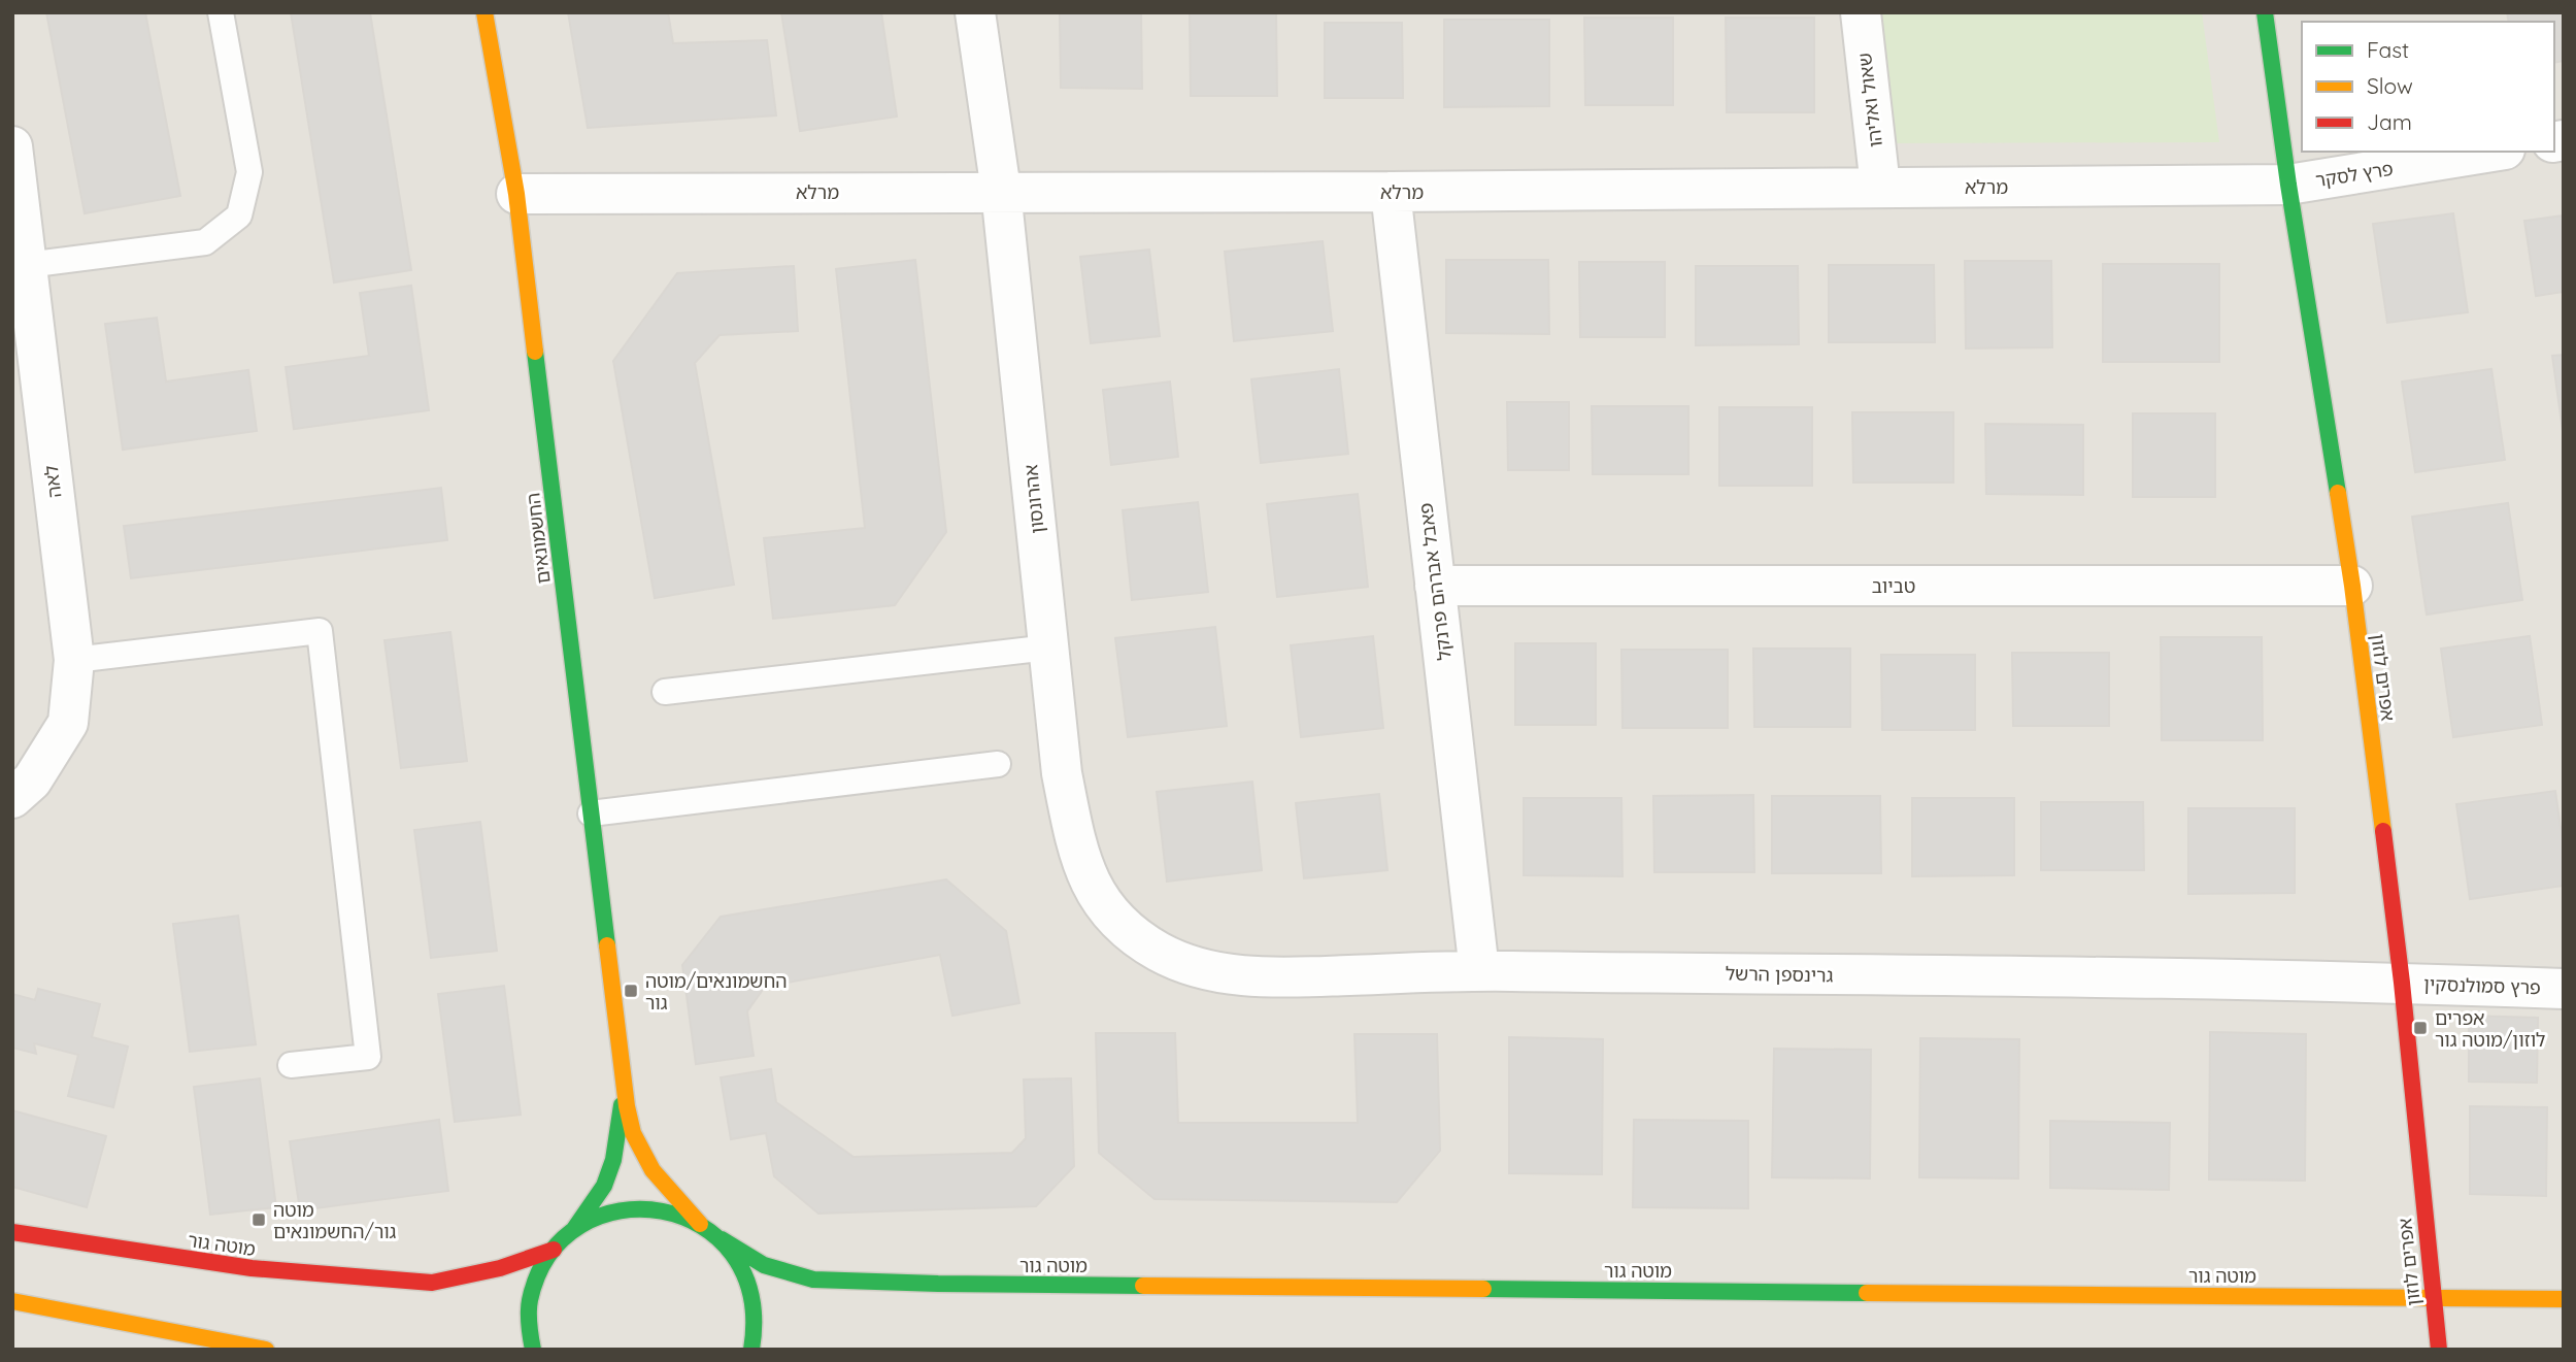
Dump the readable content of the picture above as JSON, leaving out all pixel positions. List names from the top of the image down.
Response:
{
  "streets": {
    "street": [
      "שאול ואליהו",
      "פרץ לסקר",
      "מרלא",
      "לאה",
      "אהרונסון",
      "החשמונאים",
      "פאבל אברהם פרנקל",
      "טביוב",
      "אפרים לוזון",
      "גרינספן הרשל",
      "פרץ סמולנסקין",
      "מוטה גור"
    ]
  },
  "crossings": [
    ["שאול ואליהו", "מרלא"],
    ["פרץ לסקר", "מרלא"],
    ["פרץ לסקר", "אפרים לוזון"],
    ["מרלא", "אהרונסון"],
    ["מרלא", "החשמונאים"],
    ["מרלא", "פאבל אברהם פרנקל"],
    ["מרלא", "אפרים לוזון"],
    ["אהרונסון", "גרינספן הרשל"],
    ["החשמונאים", "מוטה גור"],
    ["פאבל אברהם פרנקל", "טביוב"],
    ["פאבל אברהם פרנקל", "גרינספן הרשל"],
    ["טביוב", "אפרים לוזון"],
    ["אפרים לוזון", "גרינספן הרשל"],
    ["אפרים לוזון", "פרץ סמולנסקין"],
    ["אפרים לוזון", "מוטה גור"],
    ["גרינספן הרשל", "פרץ סמולנסקין"]
  ],
  "places": {
    "transit": ["החשמונאים/מוטה גור", "אפרים לוזון/מוטה גור", "מוטה גור/החשמונאים"]
  },
  "legend": ["Fast", "Slow", "Jam"]
}
